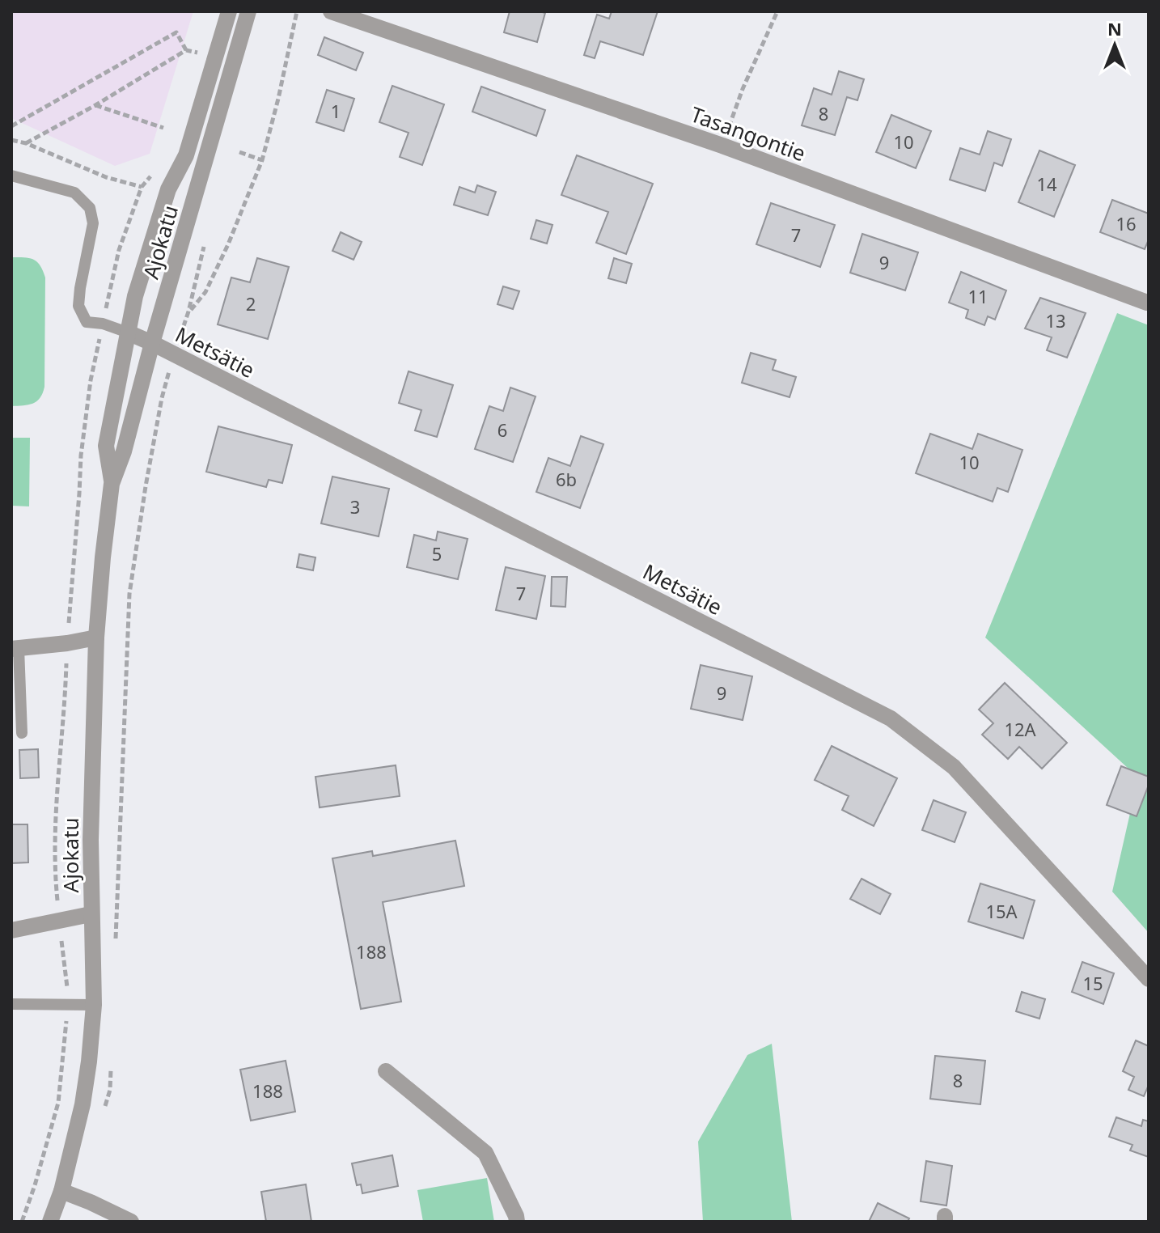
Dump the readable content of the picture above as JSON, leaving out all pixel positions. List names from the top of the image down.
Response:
{
  "streets": {
    "street": ["Tasangontie", "Ajokatu", "Metsätie"]
  },
  "crossings": [
    ["Ajokatu", "Metsätie"]
  ],
  "house_numbers": [
    "1",
    "8",
    "10",
    "14",
    "16",
    "7",
    "9",
    "11",
    "2",
    "13",
    "6",
    "10",
    "6b",
    "3",
    "5",
    "7",
    "9",
    "12A",
    "15A",
    "188",
    "15",
    "8",
    "188"
  ],
  "north": "top"
}
